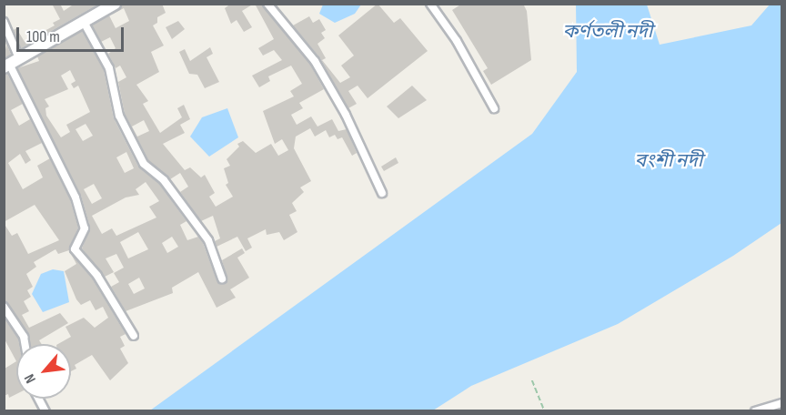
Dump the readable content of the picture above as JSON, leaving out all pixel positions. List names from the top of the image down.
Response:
{
  "water": ["কর্ণতলী নদী", "বংশী নদী"],
  "scale_bar": "100 m",
  "north": "bottom left"
}
